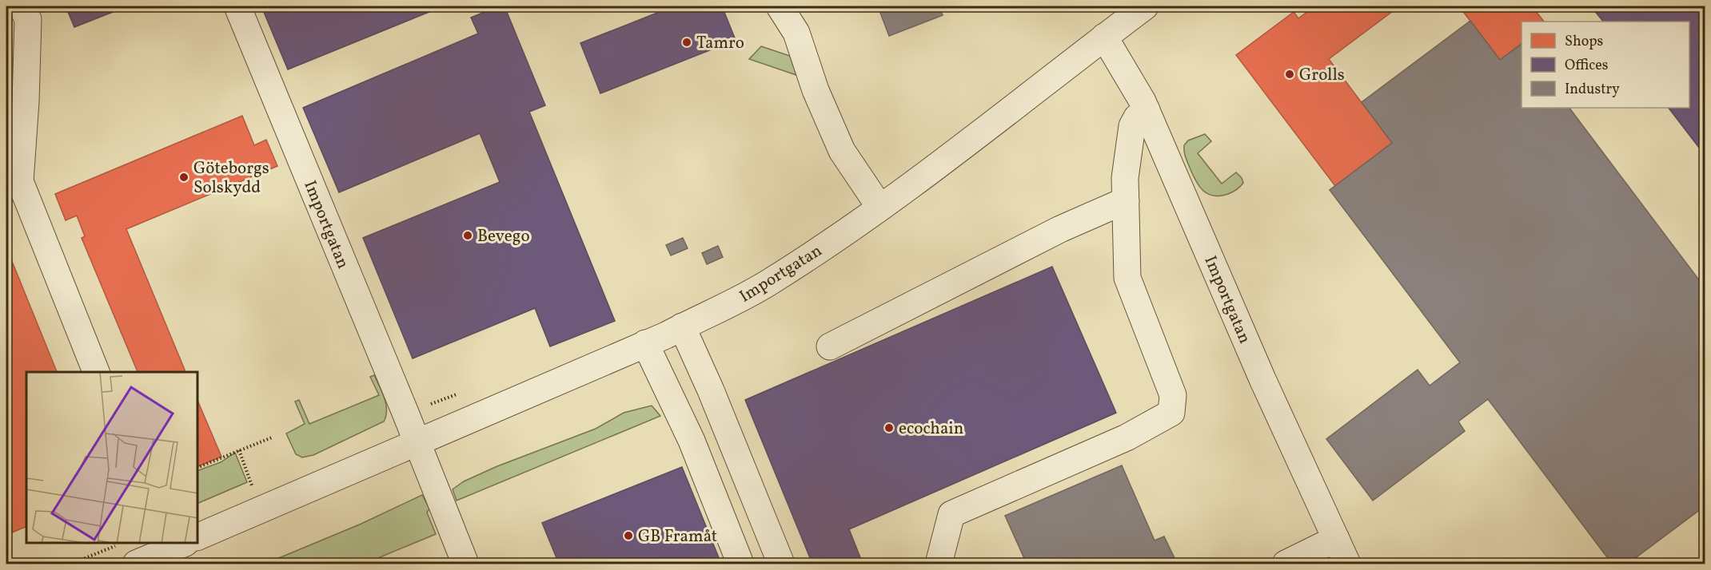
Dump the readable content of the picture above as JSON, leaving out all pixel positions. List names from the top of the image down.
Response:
{
  "streets": {
    "street": ["Importgatan"]
  },
  "places": [
    "Tamro",
    "Grolls",
    "Göteborgs Solskydd",
    "Bevego",
    "ecochain",
    "GB Framåt"
  ],
  "legend": ["Shops", "Offices", "Industry"]
}
